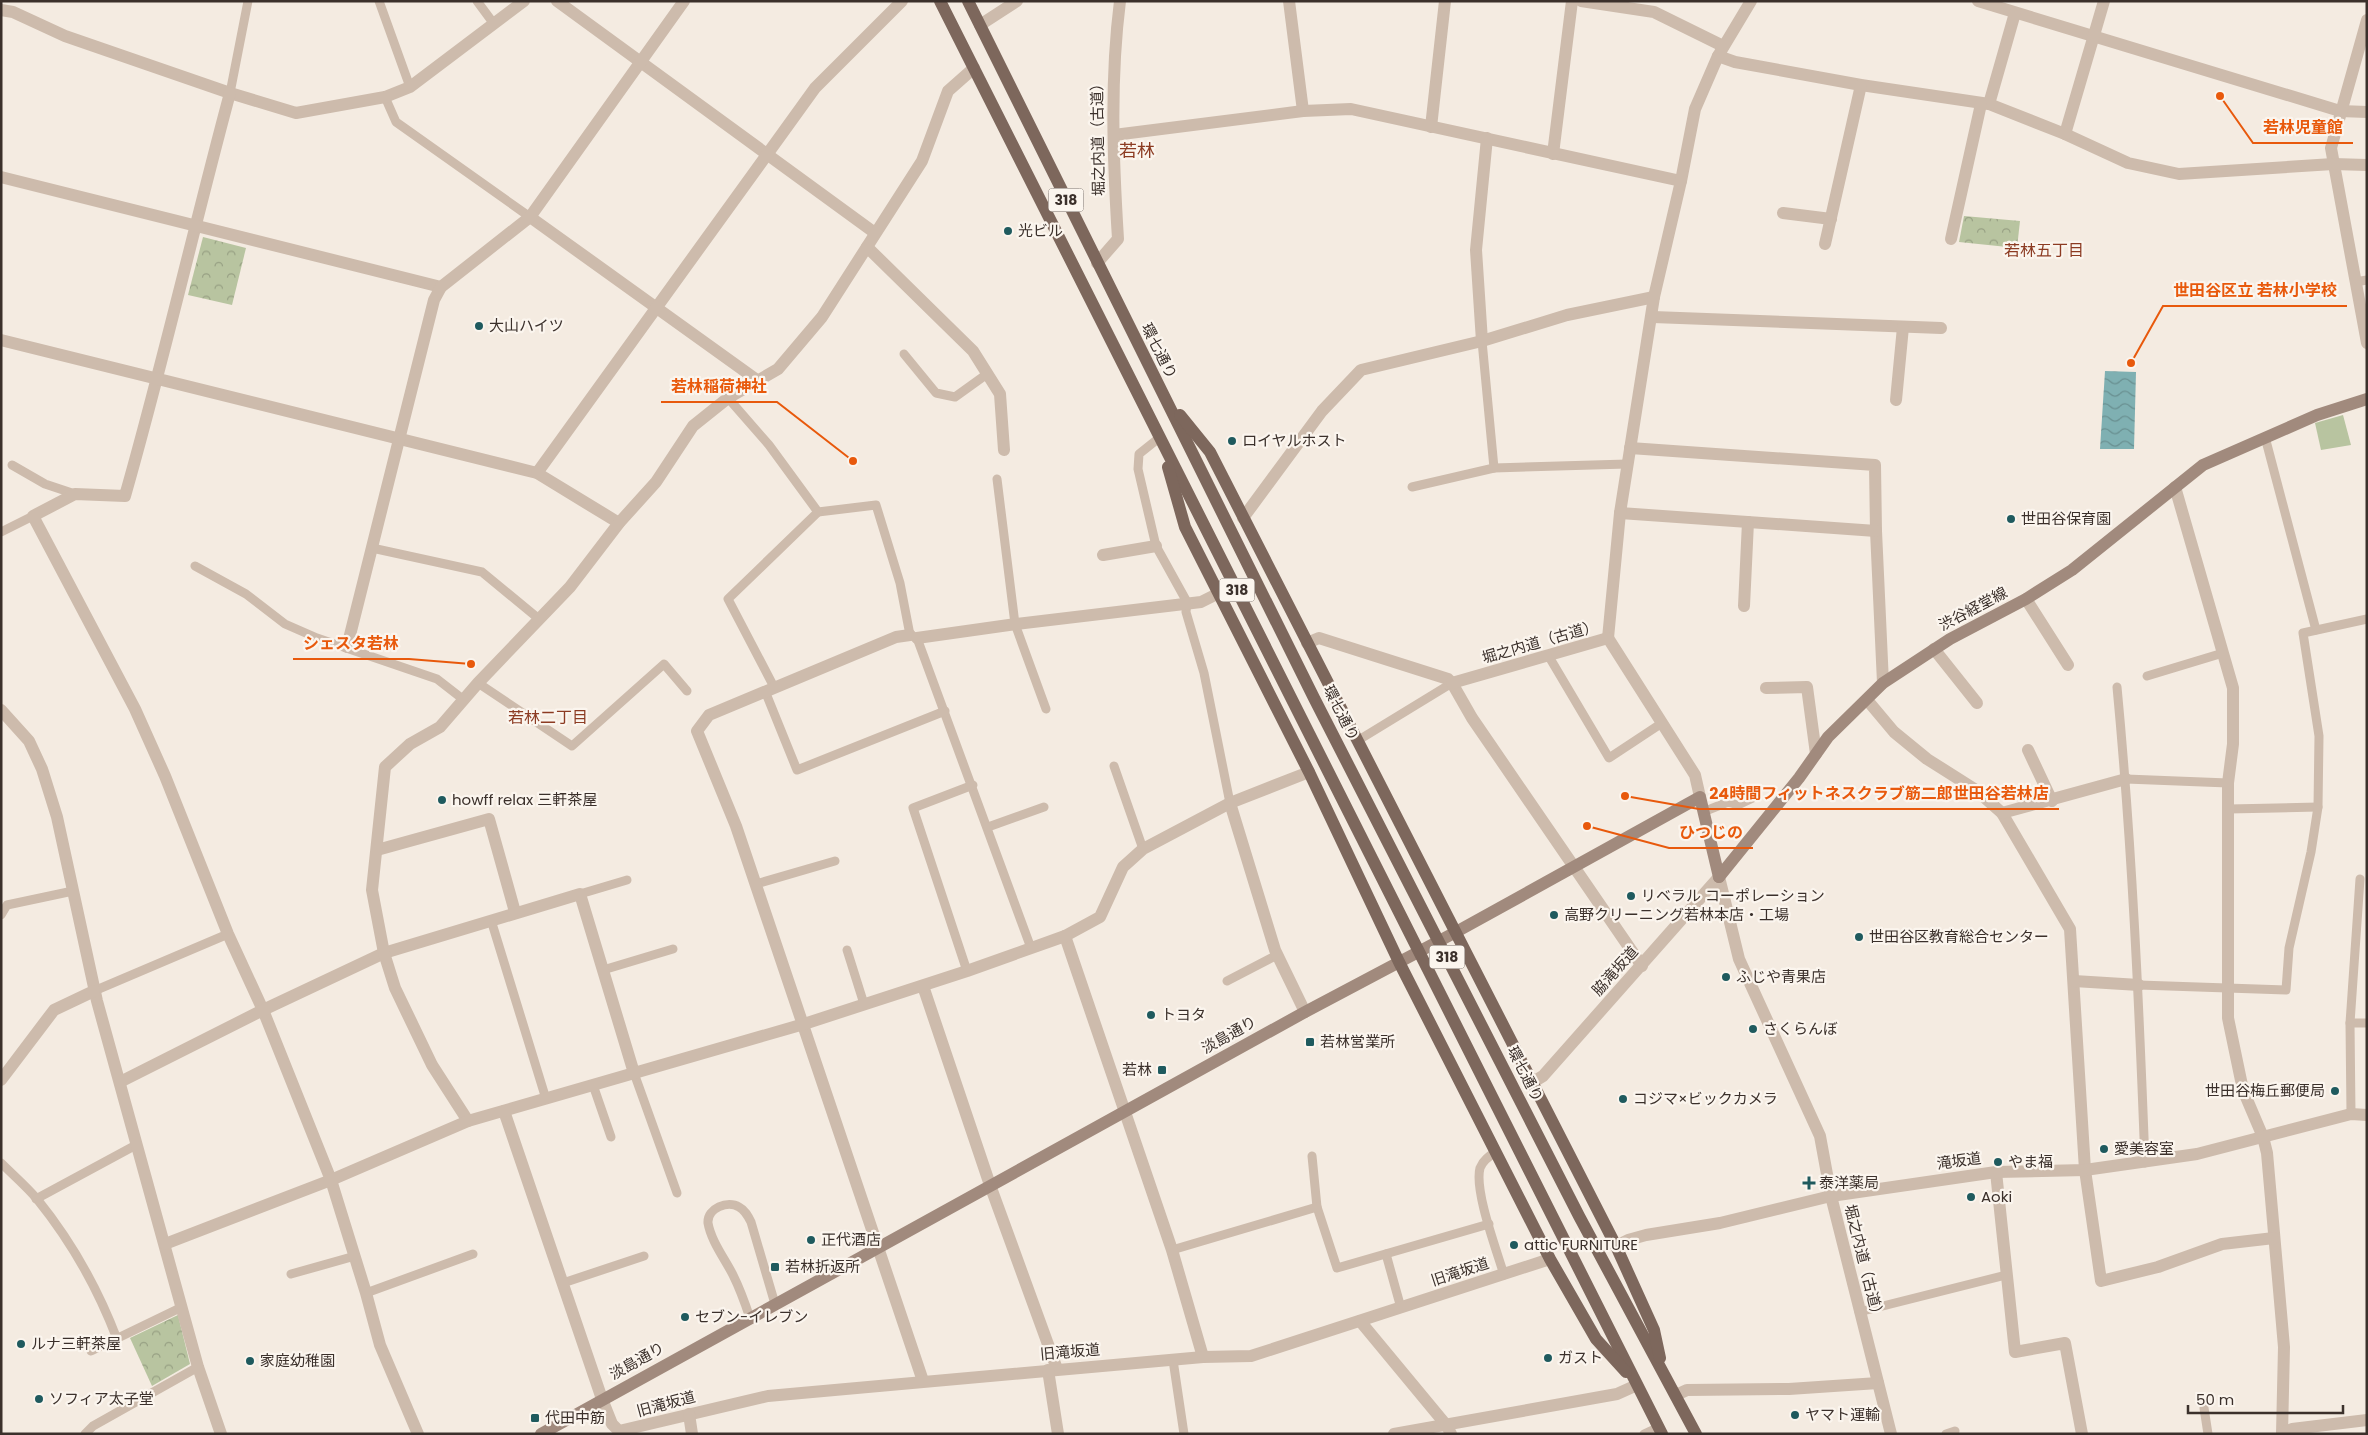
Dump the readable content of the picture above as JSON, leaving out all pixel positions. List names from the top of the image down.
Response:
{
  "streets": {
    "main road": [
      "318",
      "環七通り",
      "渋谷経堂線",
      "淡島通り"
    ],
    "street": [
      "堀之内道（古道）",
      "脇滝坂道",
      "滝坂道",
      "旧滝坂道"
    ]
  },
  "crossings": [
    ["堀之内道（古道）", "環七通り"],
    ["堀之内道（古道）", "渋谷経堂線"],
    ["堀之内道（古道）", "脇滝坂道"],
    ["堀之内道（古道）", "淡島通り"],
    ["堀之内道（古道）", "滝坂道"],
    ["渋谷経堂線", "脇滝坂道"],
    ["淡島通り", "旧滝坂道"]
  ],
  "districts": ["若林", "若林五丁目", "若林二丁目"],
  "places": {
    "other": [
      "若林児童館",
      "光ビル",
      "大山ハイツ",
      "世田谷区立 若林小学校",
      "ロイヤルホスト",
      "若林稲荷神社",
      "世田谷保育園",
      "シェスタ若林",
      "24時間フィットネスクラブ筋二郎世田谷若林店",
      "howff relax 三軒茶屋",
      "ひつじの",
      "リベラル コーポレーション",
      "高野クリーニング若林本店・工場",
      "世田谷区教育総合センター",
      "ふじや青果店",
      "トヨタ",
      "さくらんぼ",
      "世田谷梅丘郵便局",
      "コジマ×ビックカメラ",
      "愛美容室",
      "やま福",
      "Aoki",
      "正代酒店",
      "attic FURNITURE",
      "セブン-イレブン",
      "ルナ三軒茶屋",
      "ガスト",
      "家庭幼稚園",
      "ソフィア太子堂",
      "ヤマト運輸"
    ],
    "transit": [
      "若林営業所",
      "若林",
      "若林折返所",
      "代田中筋"
    ],
    "health": ["泰洋薬局"]
  },
  "scale_bar": "50 m"
}
